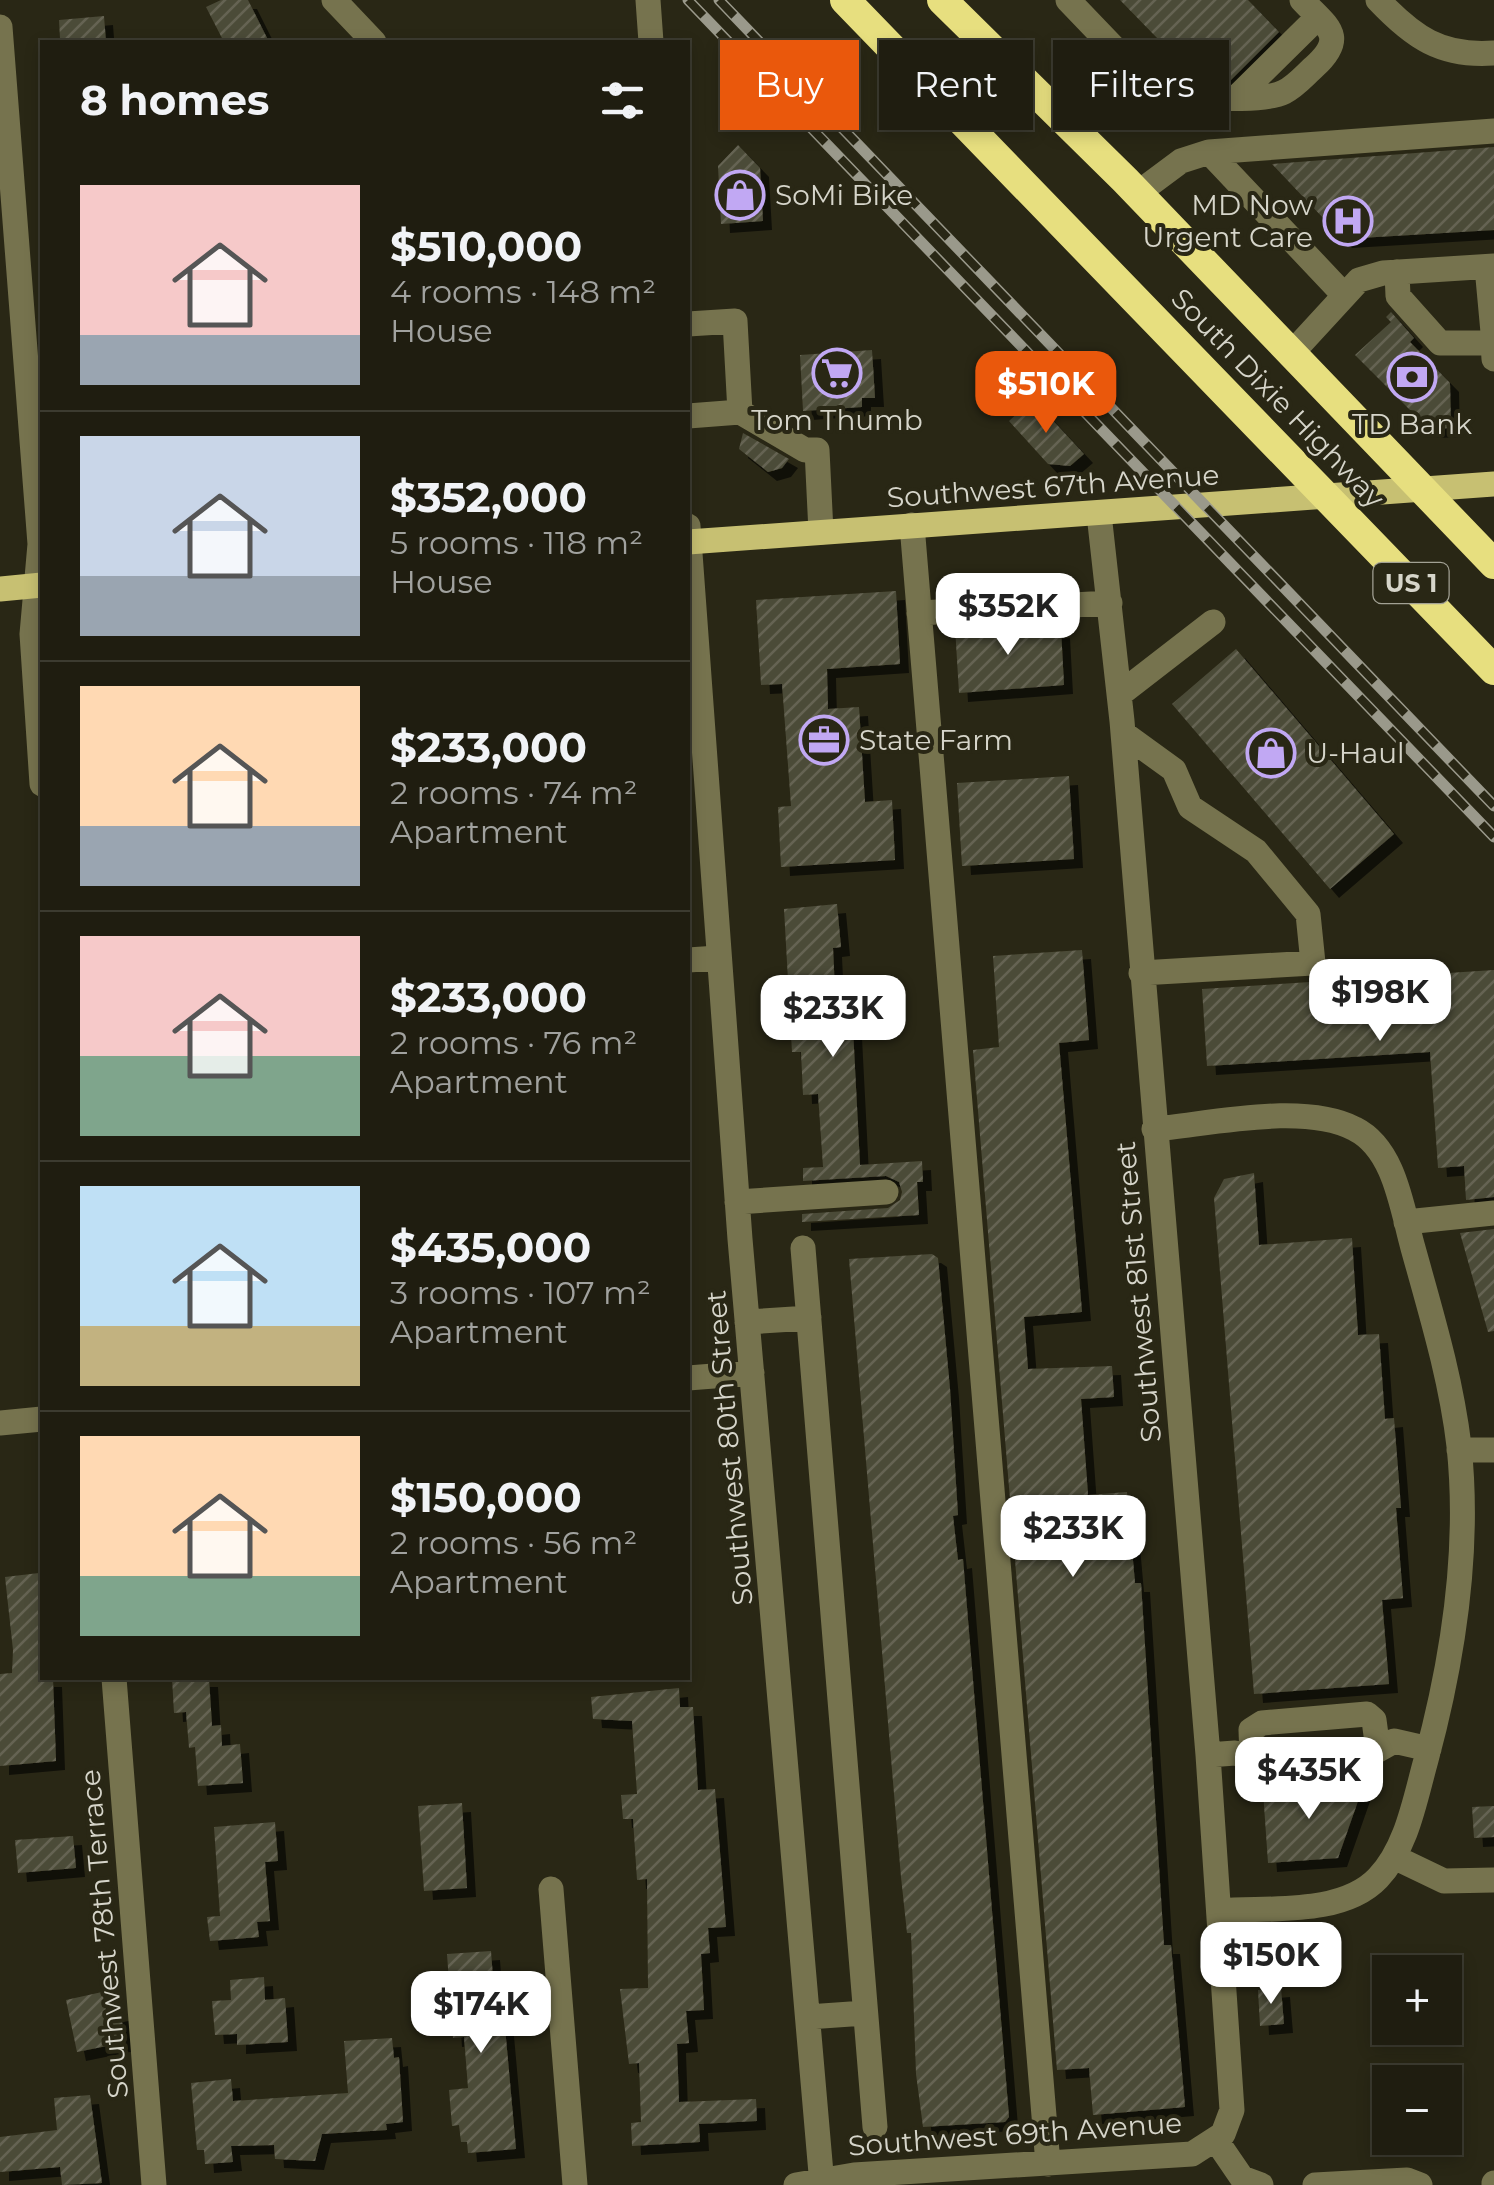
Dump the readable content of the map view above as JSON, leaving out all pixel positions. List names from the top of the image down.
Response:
{
  "streets": {
    "highway": ["South Dixie Highway", "US 1"],
    "main road": ["Southwest 67th Avenue"],
    "street": [
      "Southwest 81st Street",
      "Southwest 80th Street",
      "Southwest 78th Terrace",
      "Southwest 69th Avenue"
    ]
  },
  "crossings": [
    ["South Dixie Highway", "Southwest 67th Avenue"],
    ["Southwest 67th Avenue", "Southwest 81st Street"],
    ["Southwest 81st Street", "Southwest 69th Avenue"],
    ["Southwest 80th Street", "Southwest 69th Avenue"]
  ],
  "places": {
    "shop": ["SoMi Bike", "U-Haul"],
    "hospital": ["MD Now Urgent Care"],
    "supermarket": ["Tom Thumb"],
    "bank": ["TD Bank"],
    "office": ["State Farm"]
  },
  "page": {
    "chip": ["Buy", "Rent", "Filters"],
    "heading": "8 homes",
    "list": [
      {
        "name": "$510,000",
        "note": "4 rooms · 148 m² · House"
      },
      {
        "name": "$352,000",
        "note": "5 rooms · 118 m² · House"
      },
      {
        "name": "$233,000",
        "note": "2 rooms · 74 m² · Apartment"
      },
      {
        "name": "$233,000",
        "note": "2 rooms · 76 m² · Apartment"
      },
      {
        "name": "$435,000",
        "note": "3 rooms · 107 m² · Apartment"
      },
      {
        "name": "$150,000",
        "note": "2 rooms · 56 m² · Apartment"
      }
    ],
    "price": [
      "$510K",
      "$352K",
      "$198K",
      "$233K",
      "$233K",
      "$435K",
      "$150K",
      "$174K"
    ],
    "map_buttons": ["+", "−"]
  }
}
